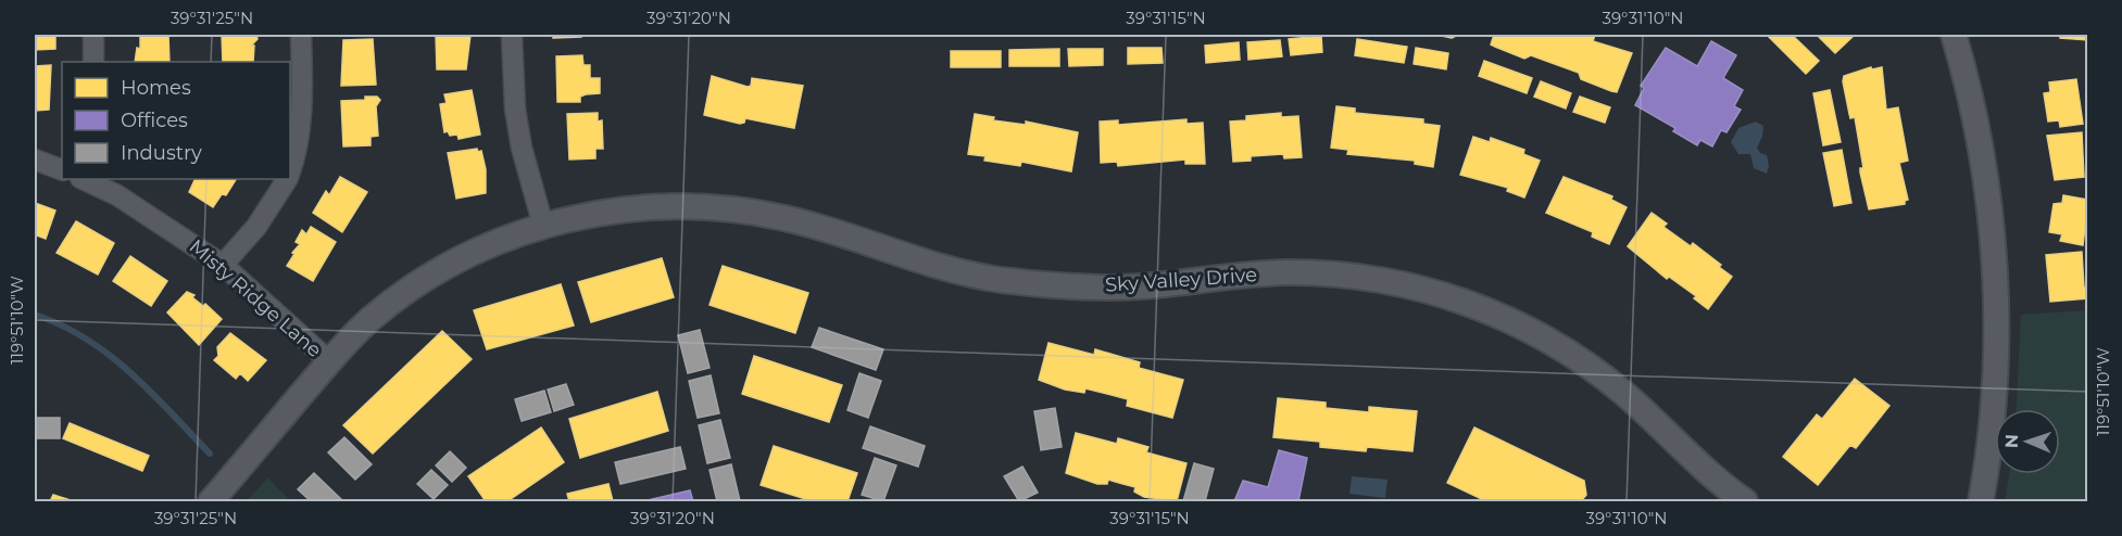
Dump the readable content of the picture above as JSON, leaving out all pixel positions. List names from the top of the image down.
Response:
{
  "streets": {
    "street": ["Sky Valley Drive", "Misty Ridge Lane"]
  },
  "crossings": [
    ["Sky Valley Drive", "Misty Ridge Lane"]
  ],
  "legend": ["Homes", "Offices", "Industry"],
  "north": "left",
  "coordinates": [
    "39°31'25\"N",
    "39°31'20\"N",
    "39°31'15\"N",
    "39°31'10\"N",
    "119°51'10\"W"
  ]
}
